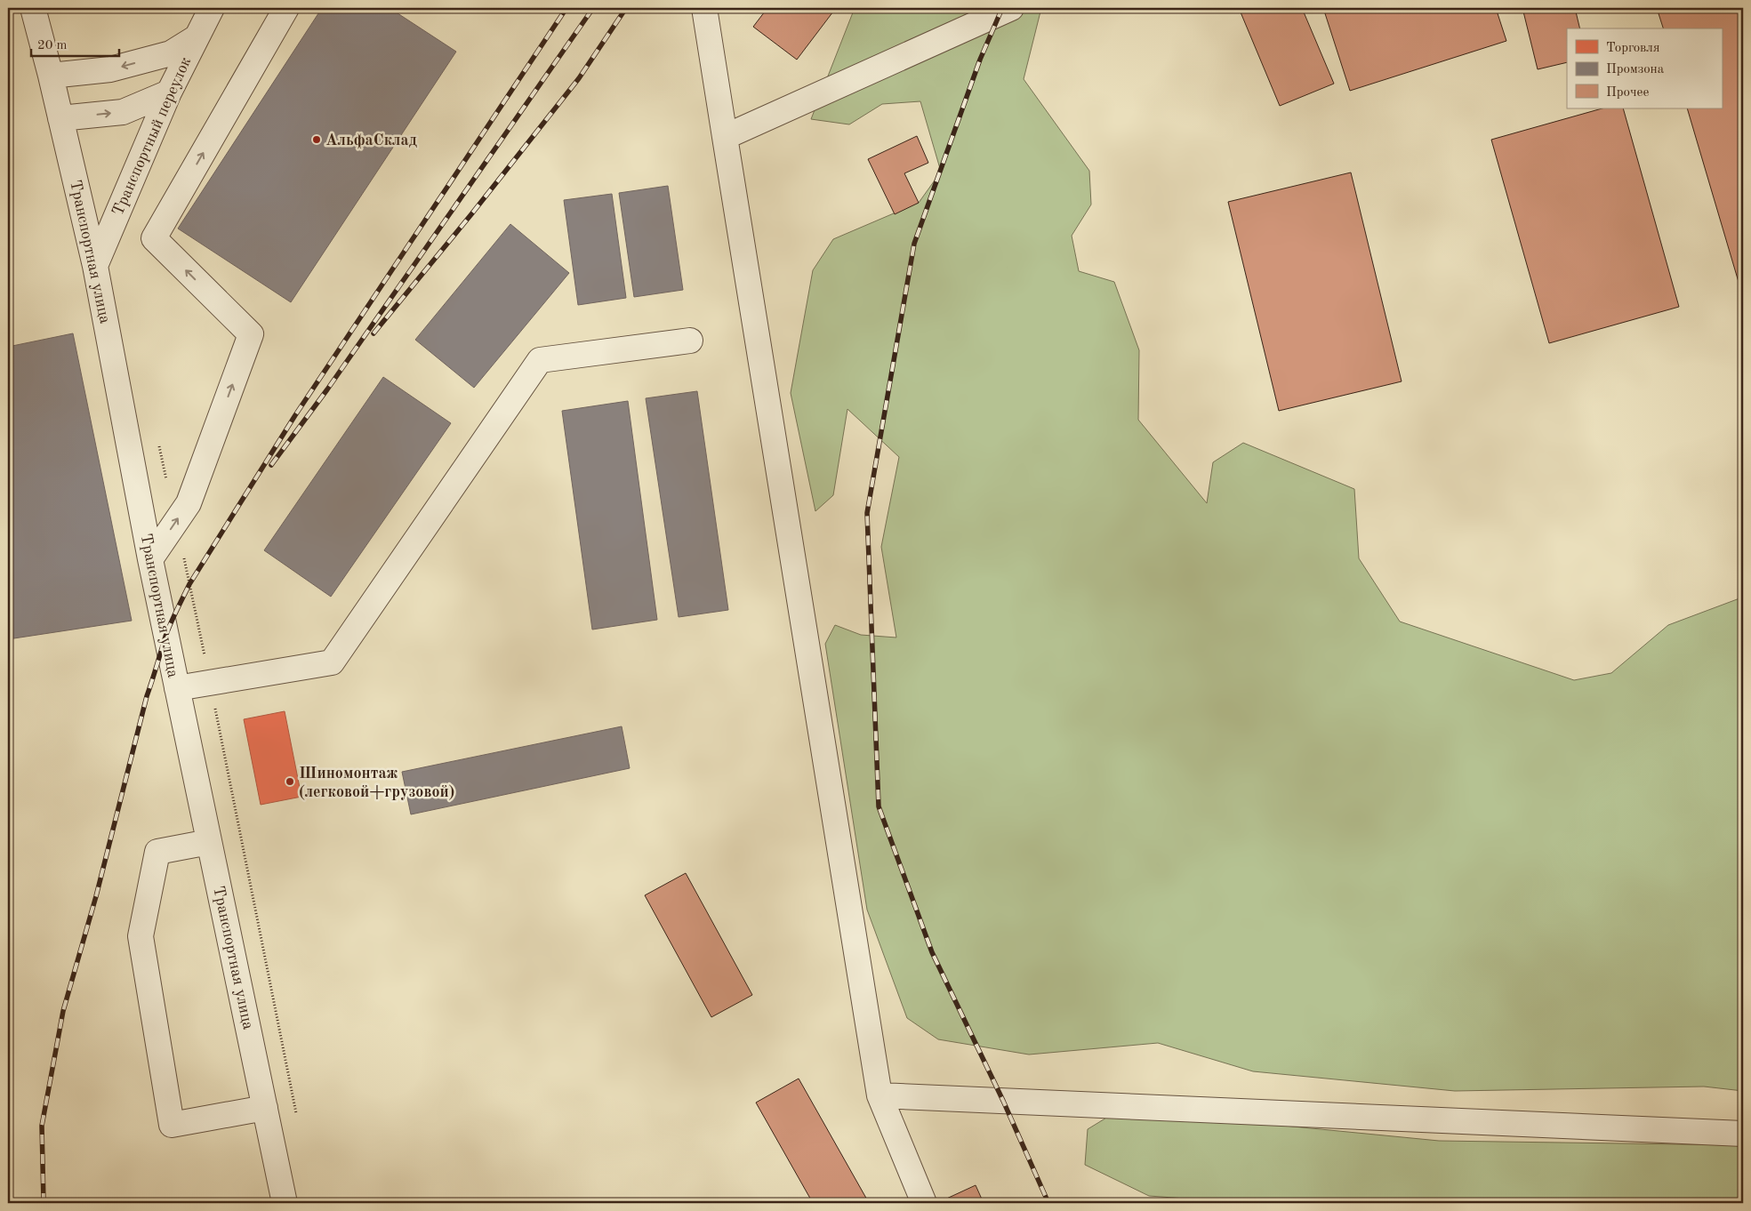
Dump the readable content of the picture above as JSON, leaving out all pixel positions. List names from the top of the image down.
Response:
{
  "streets": {
    "street": ["Транспортный переулок", "Транспортная улица"]
  },
  "crossings": [
    ["Транспортный переулок", "Транспортная улица"]
  ],
  "places": ["АльфаСклад", "Шиномонтаж (легковой+грузовой)"],
  "legend": ["Торговля", "Промзона", "Прочее"],
  "scale_bar": "20 m"
}
